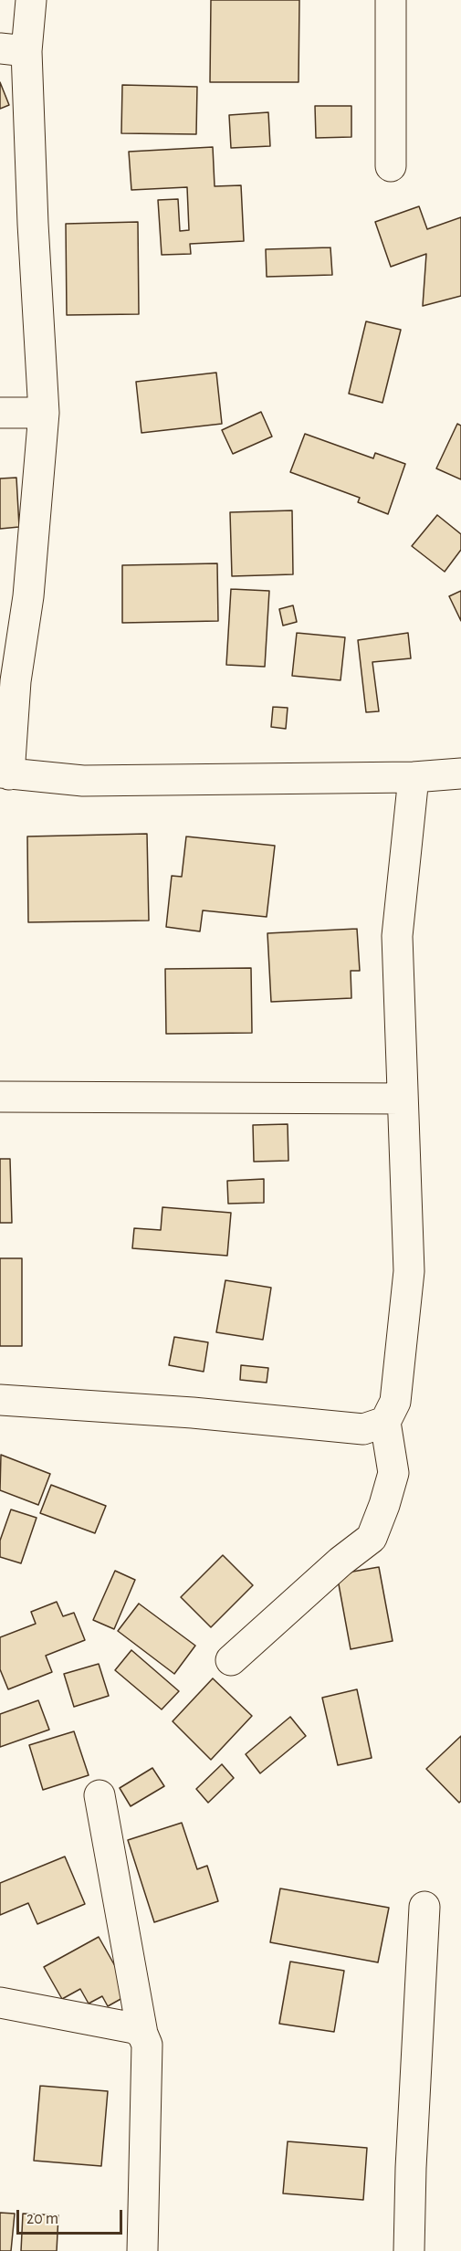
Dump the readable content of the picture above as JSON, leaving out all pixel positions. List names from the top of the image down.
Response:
{
  "scale_bar": "20 m"
}
